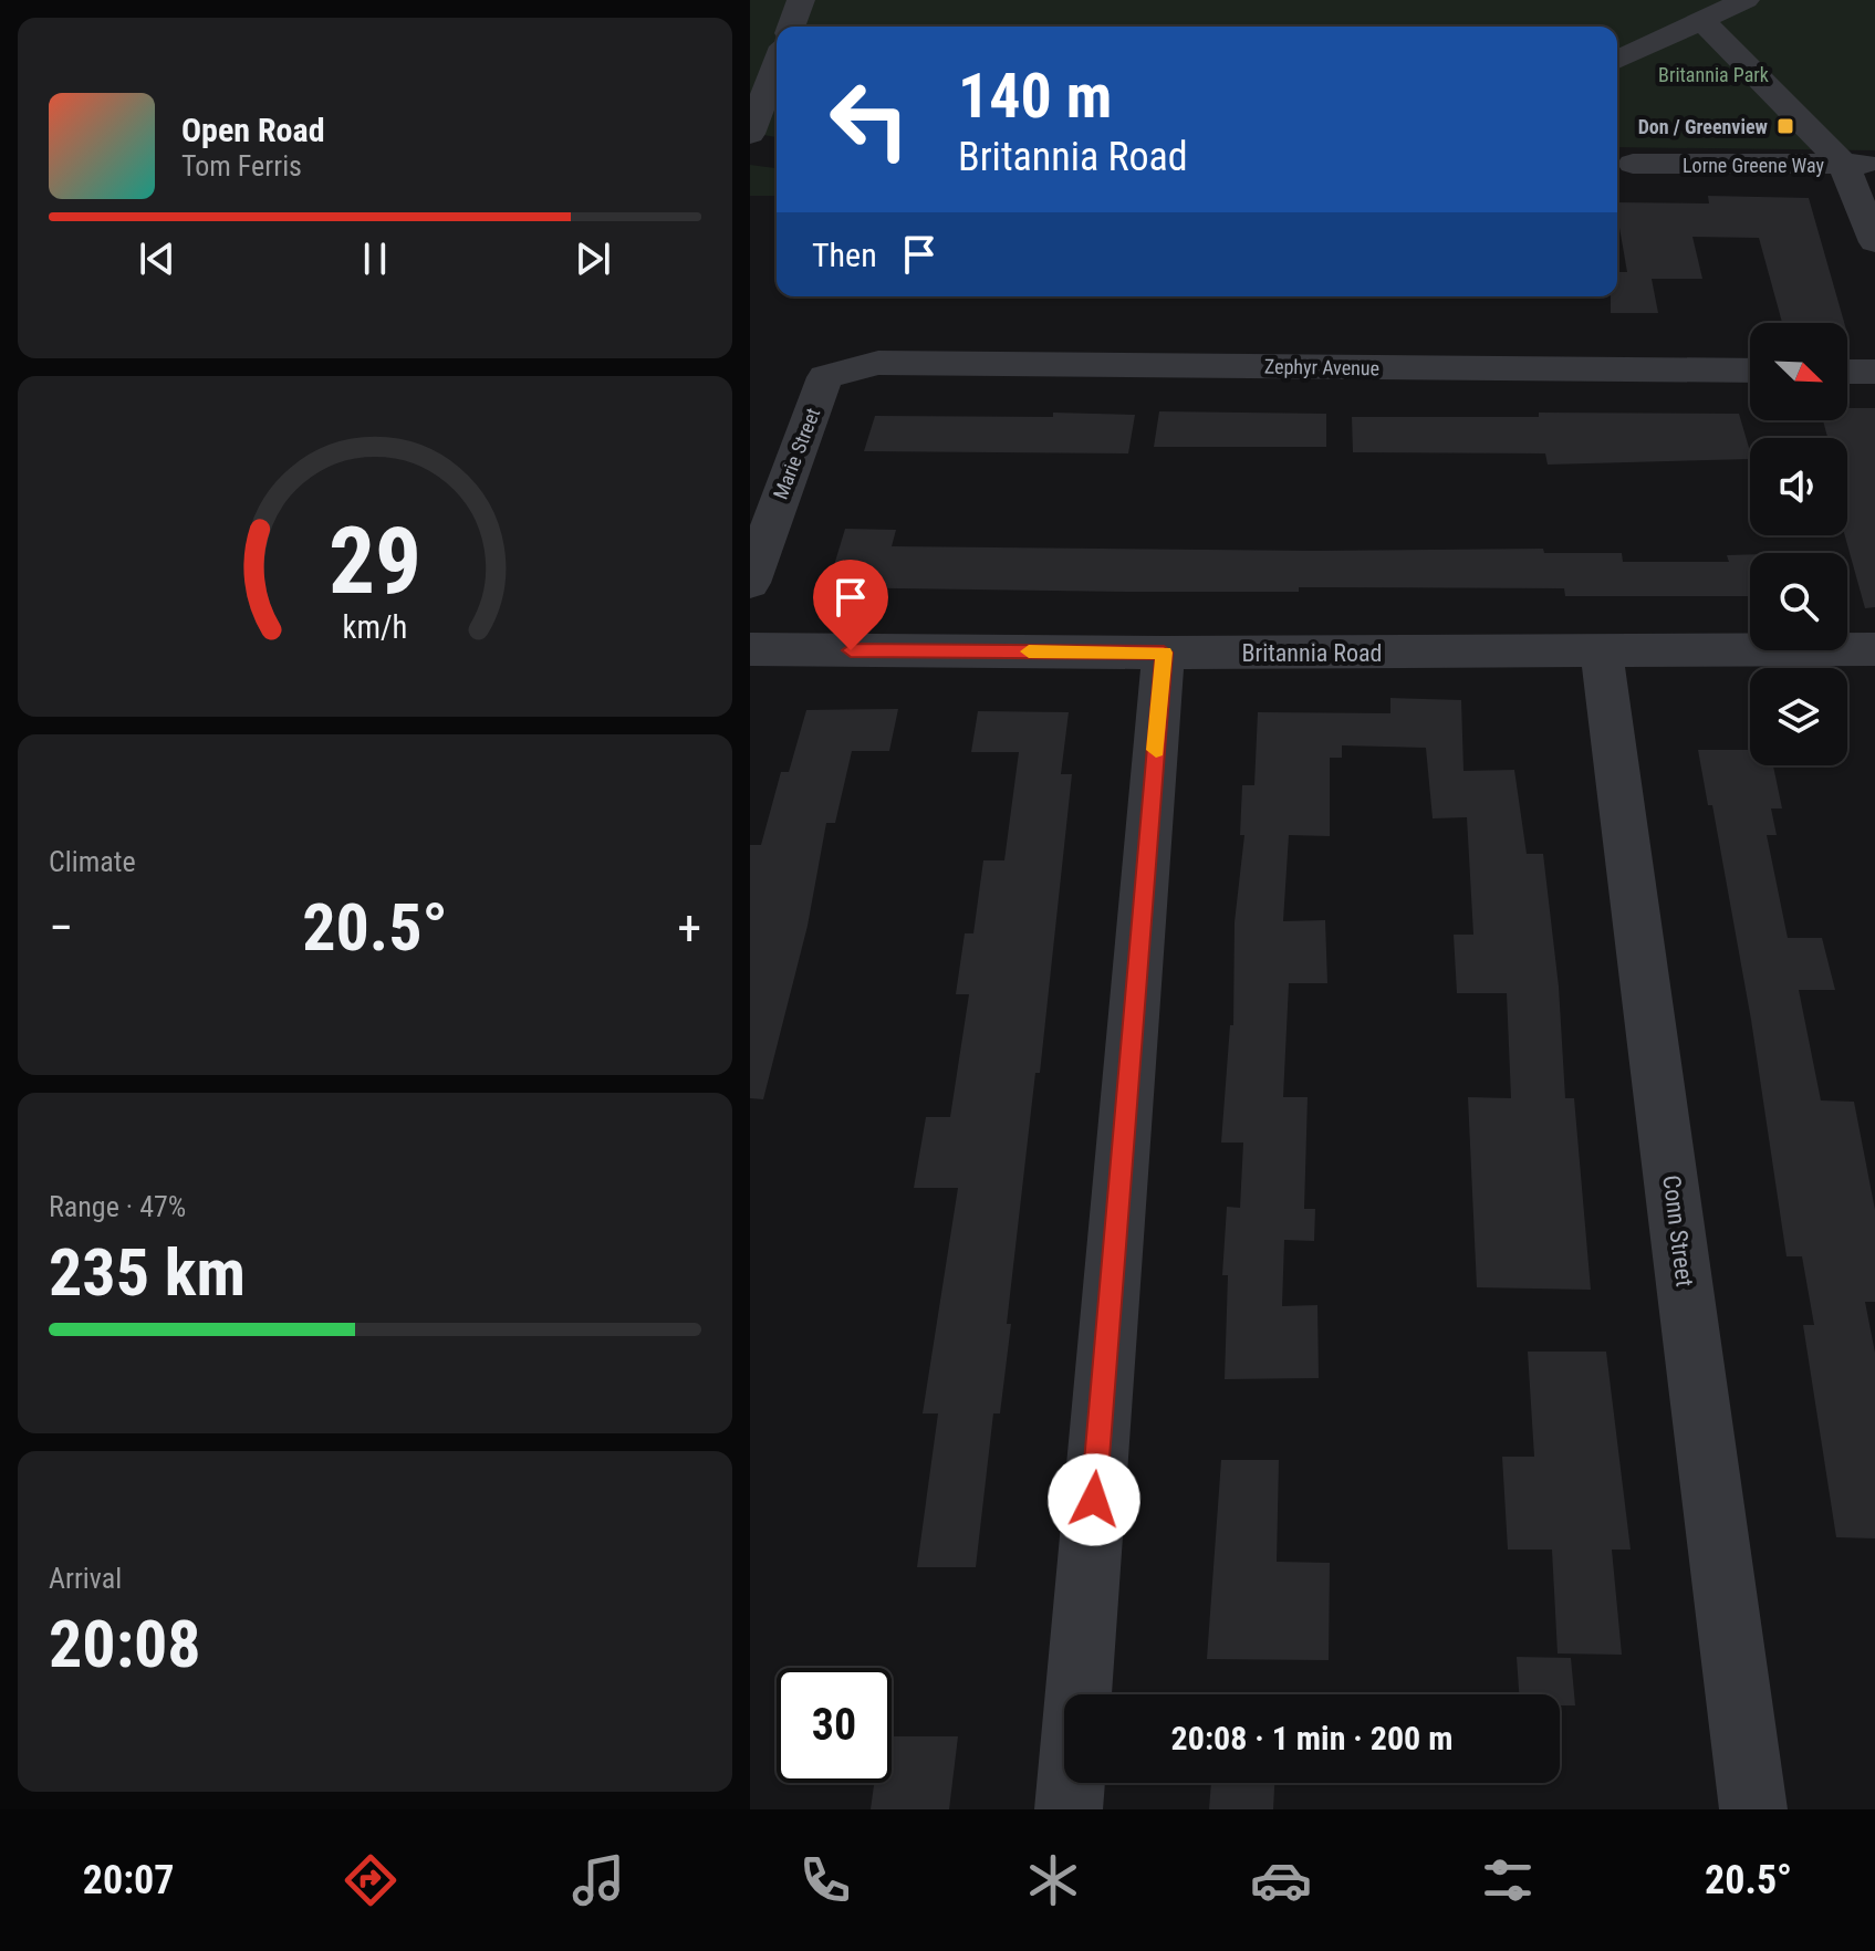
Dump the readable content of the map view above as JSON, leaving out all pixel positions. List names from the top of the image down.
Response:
{
  "streets": {
    "street": [
      "Lorne Greene Way",
      "Zephyr Avenue",
      "Marie Street",
      "Britannia Road",
      "Conn Street"
    ]
  },
  "crossings": [
    ["Zephyr Avenue", "Marie Street"],
    ["Britannia Road", "Conn Street"]
  ],
  "parks": ["Britannia Park"],
  "places": {
    "transit": ["Don / Greenview"]
  },
  "north": "bottom right",
  "page": {
    "turn": ["140 m", "Britannia Road"],
    "song": ["Open Road", "Tom Ferris"],
    "then": "Then",
    "tile": [
      "Climate",
      ["Range · 47%", "235 km"],
      ["Arrival", "20:08"]
    ],
    "heat": ["−", "20.5°", "+"],
    "limit": "30",
    "trip": "20:08 · 1 min · 200 m",
    "tabs": ["20:07", "20.5°"],
    "gauge": ["29", "km/h"]
  }
}
